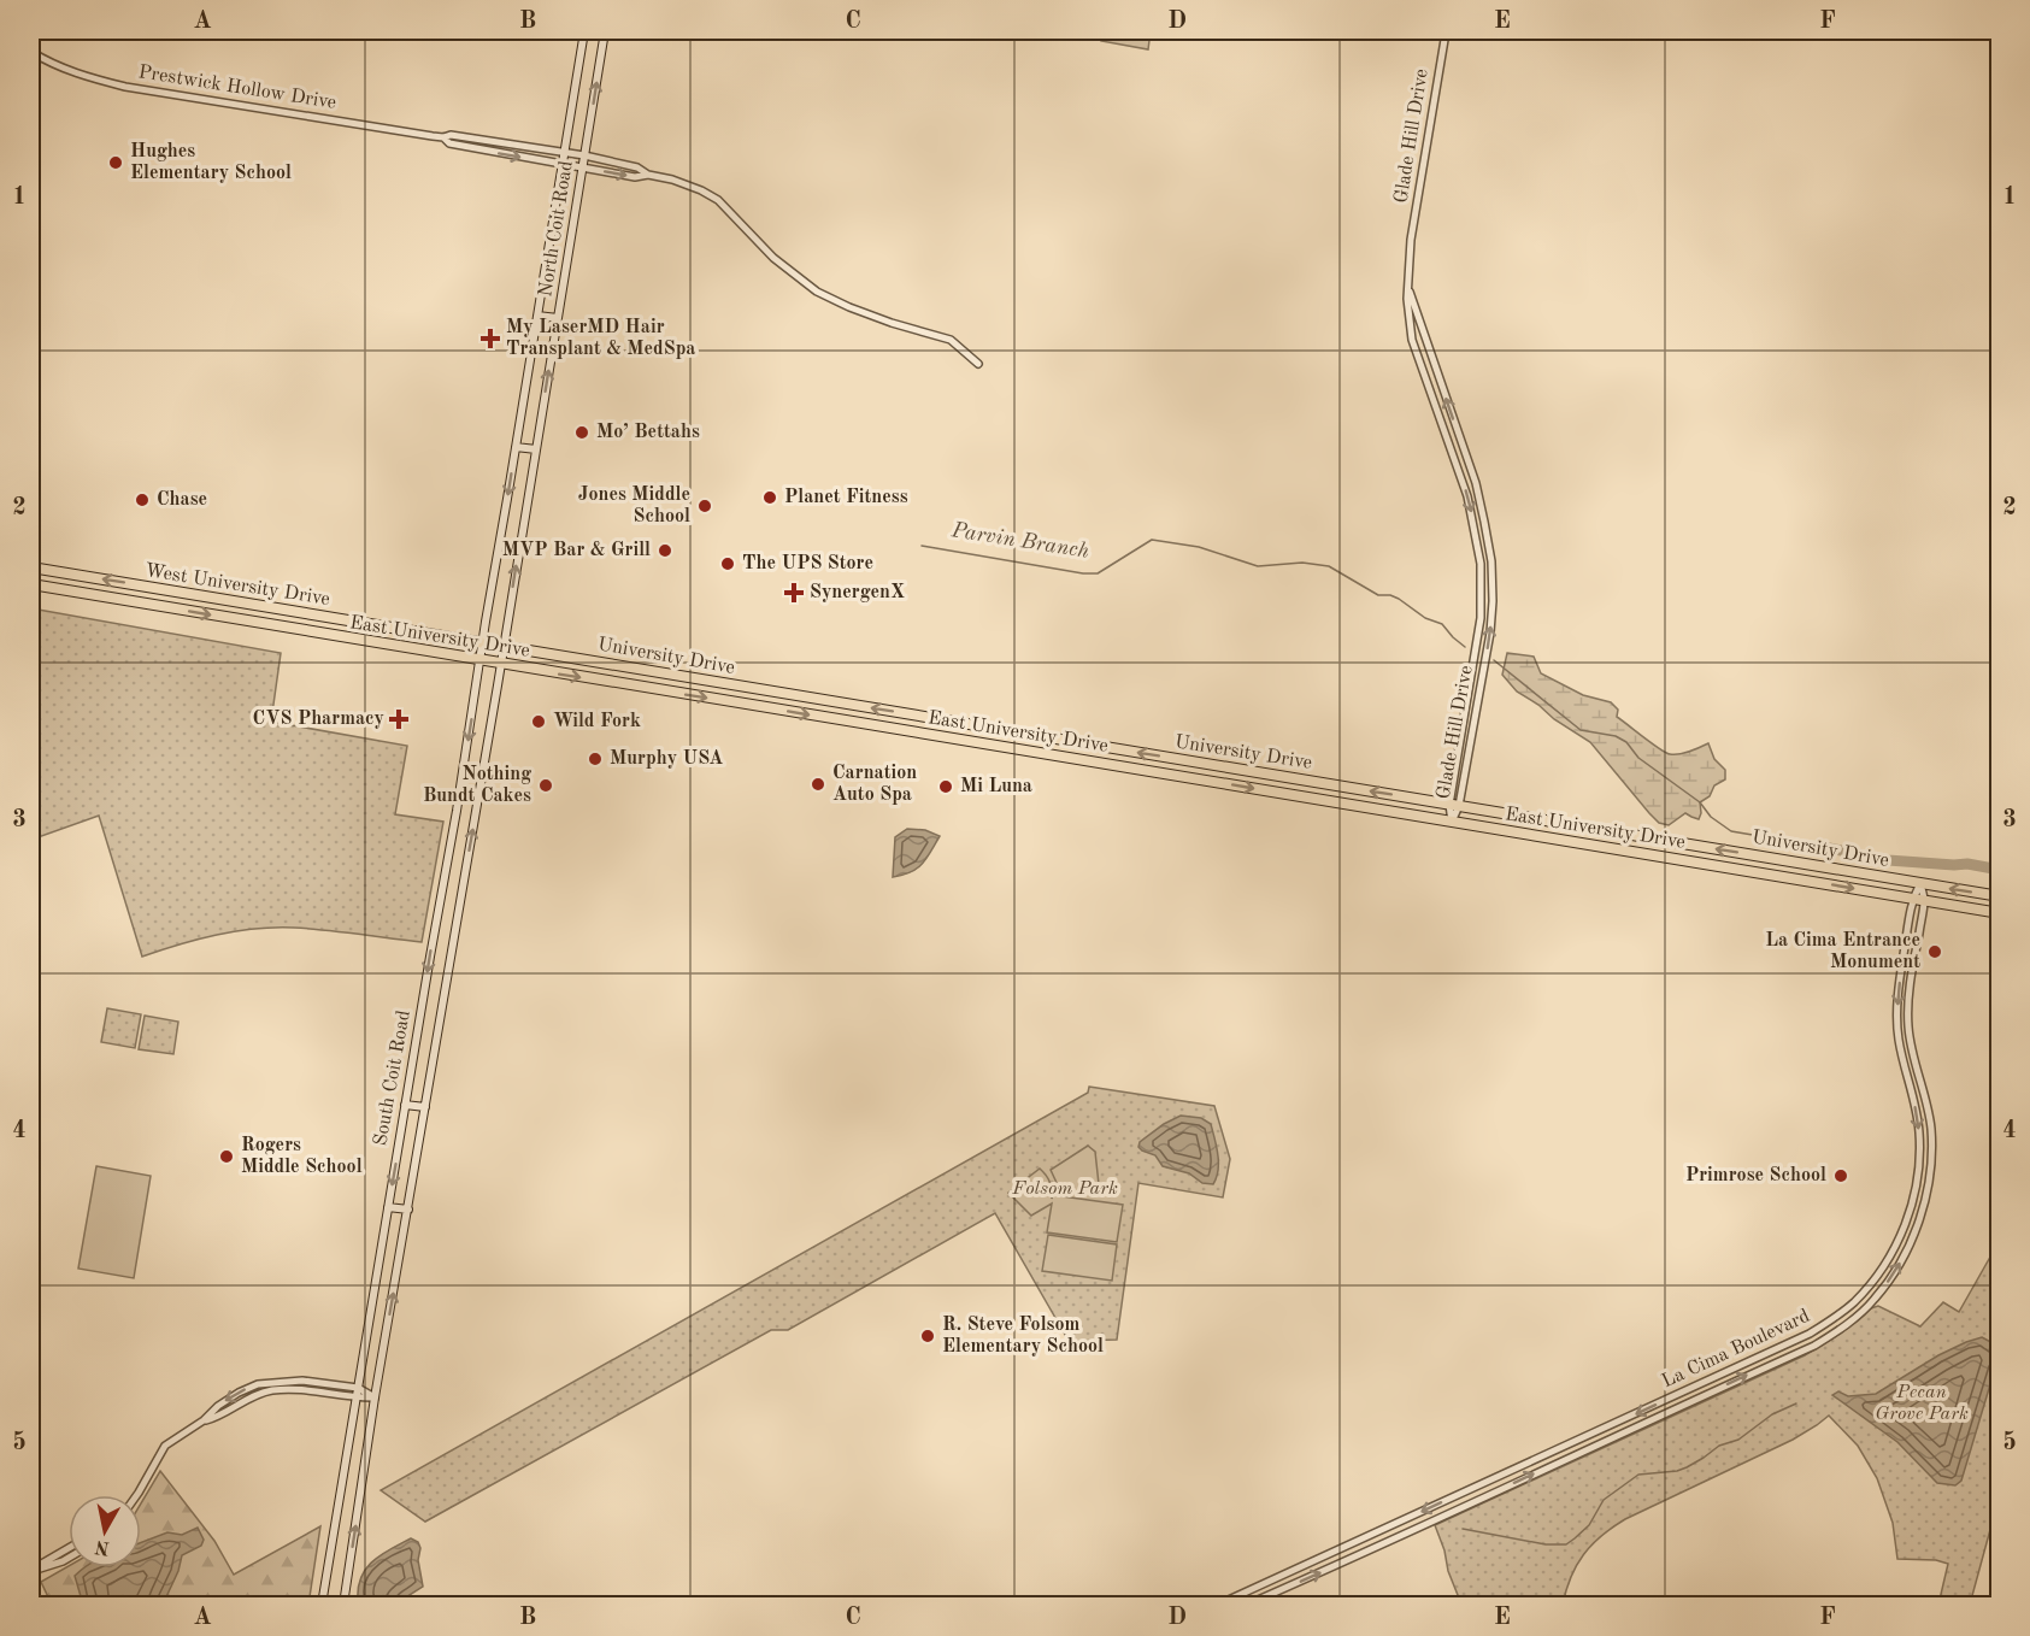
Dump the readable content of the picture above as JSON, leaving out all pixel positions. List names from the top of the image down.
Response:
{
  "streets": {
    "highway": ["West University Drive", "East University Drive", "University Drive"],
    "main road": ["North Coit Road", "South Coit Road"],
    "street": ["Prestwick Hollow Drive", "Glade Hill Drive", "La Cima Boulevard"]
  },
  "crossings": [
    ["Prestwick Hollow Drive", "North Coit Road"],
    ["Glade Hill Drive", "East University Drive"],
    ["Glade Hill Drive", "University Drive"],
    ["North Coit Road", "West University Drive"],
    ["North Coit Road", "University Drive"],
    ["North Coit Road", "South Coit Road"],
    ["West University Drive", "University Drive"],
    ["West University Drive", "South Coit Road"],
    ["East University Drive", "South Coit Road"],
    ["East University Drive", "La Cima Boulevard"],
    ["University Drive", "South Coit Road"],
    ["University Drive", "La Cima Boulevard"]
  ],
  "one_way": ["West University Drive", "East University Drive", "University Drive"],
  "water": ["Parvin Branch"],
  "parks": ["Folsom Park", "Pecan Grove Park"],
  "places": {
    "other": [
      "Hughes Elementary School",
      "Mo’ Bettahs",
      "Planet Fitness",
      "Chase",
      "Jones Middle School",
      "MVP Bar & Grill",
      "The UPS Store",
      "Wild Fork",
      "Murphy USA",
      "Carnation Auto Spa",
      "Nothing Bundt Cakes",
      "Mi Luna",
      "La Cima Entrance Monument",
      "Rogers Middle School",
      "Primrose School",
      "R. Steve Folsom Elementary School"
    ],
    "health": ["My LaserMD Hair Transplant & MedSpa", "SynergenX", "CVS Pharmacy"]
  },
  "north": "bottom",
  "grid": {
    "columns": [
      "A",
      "B",
      "C",
      "D",
      "E",
      "F"
    ],
    "rows": [
      "1",
      "2",
      "3",
      "4",
      "5"
    ]
  }
}
